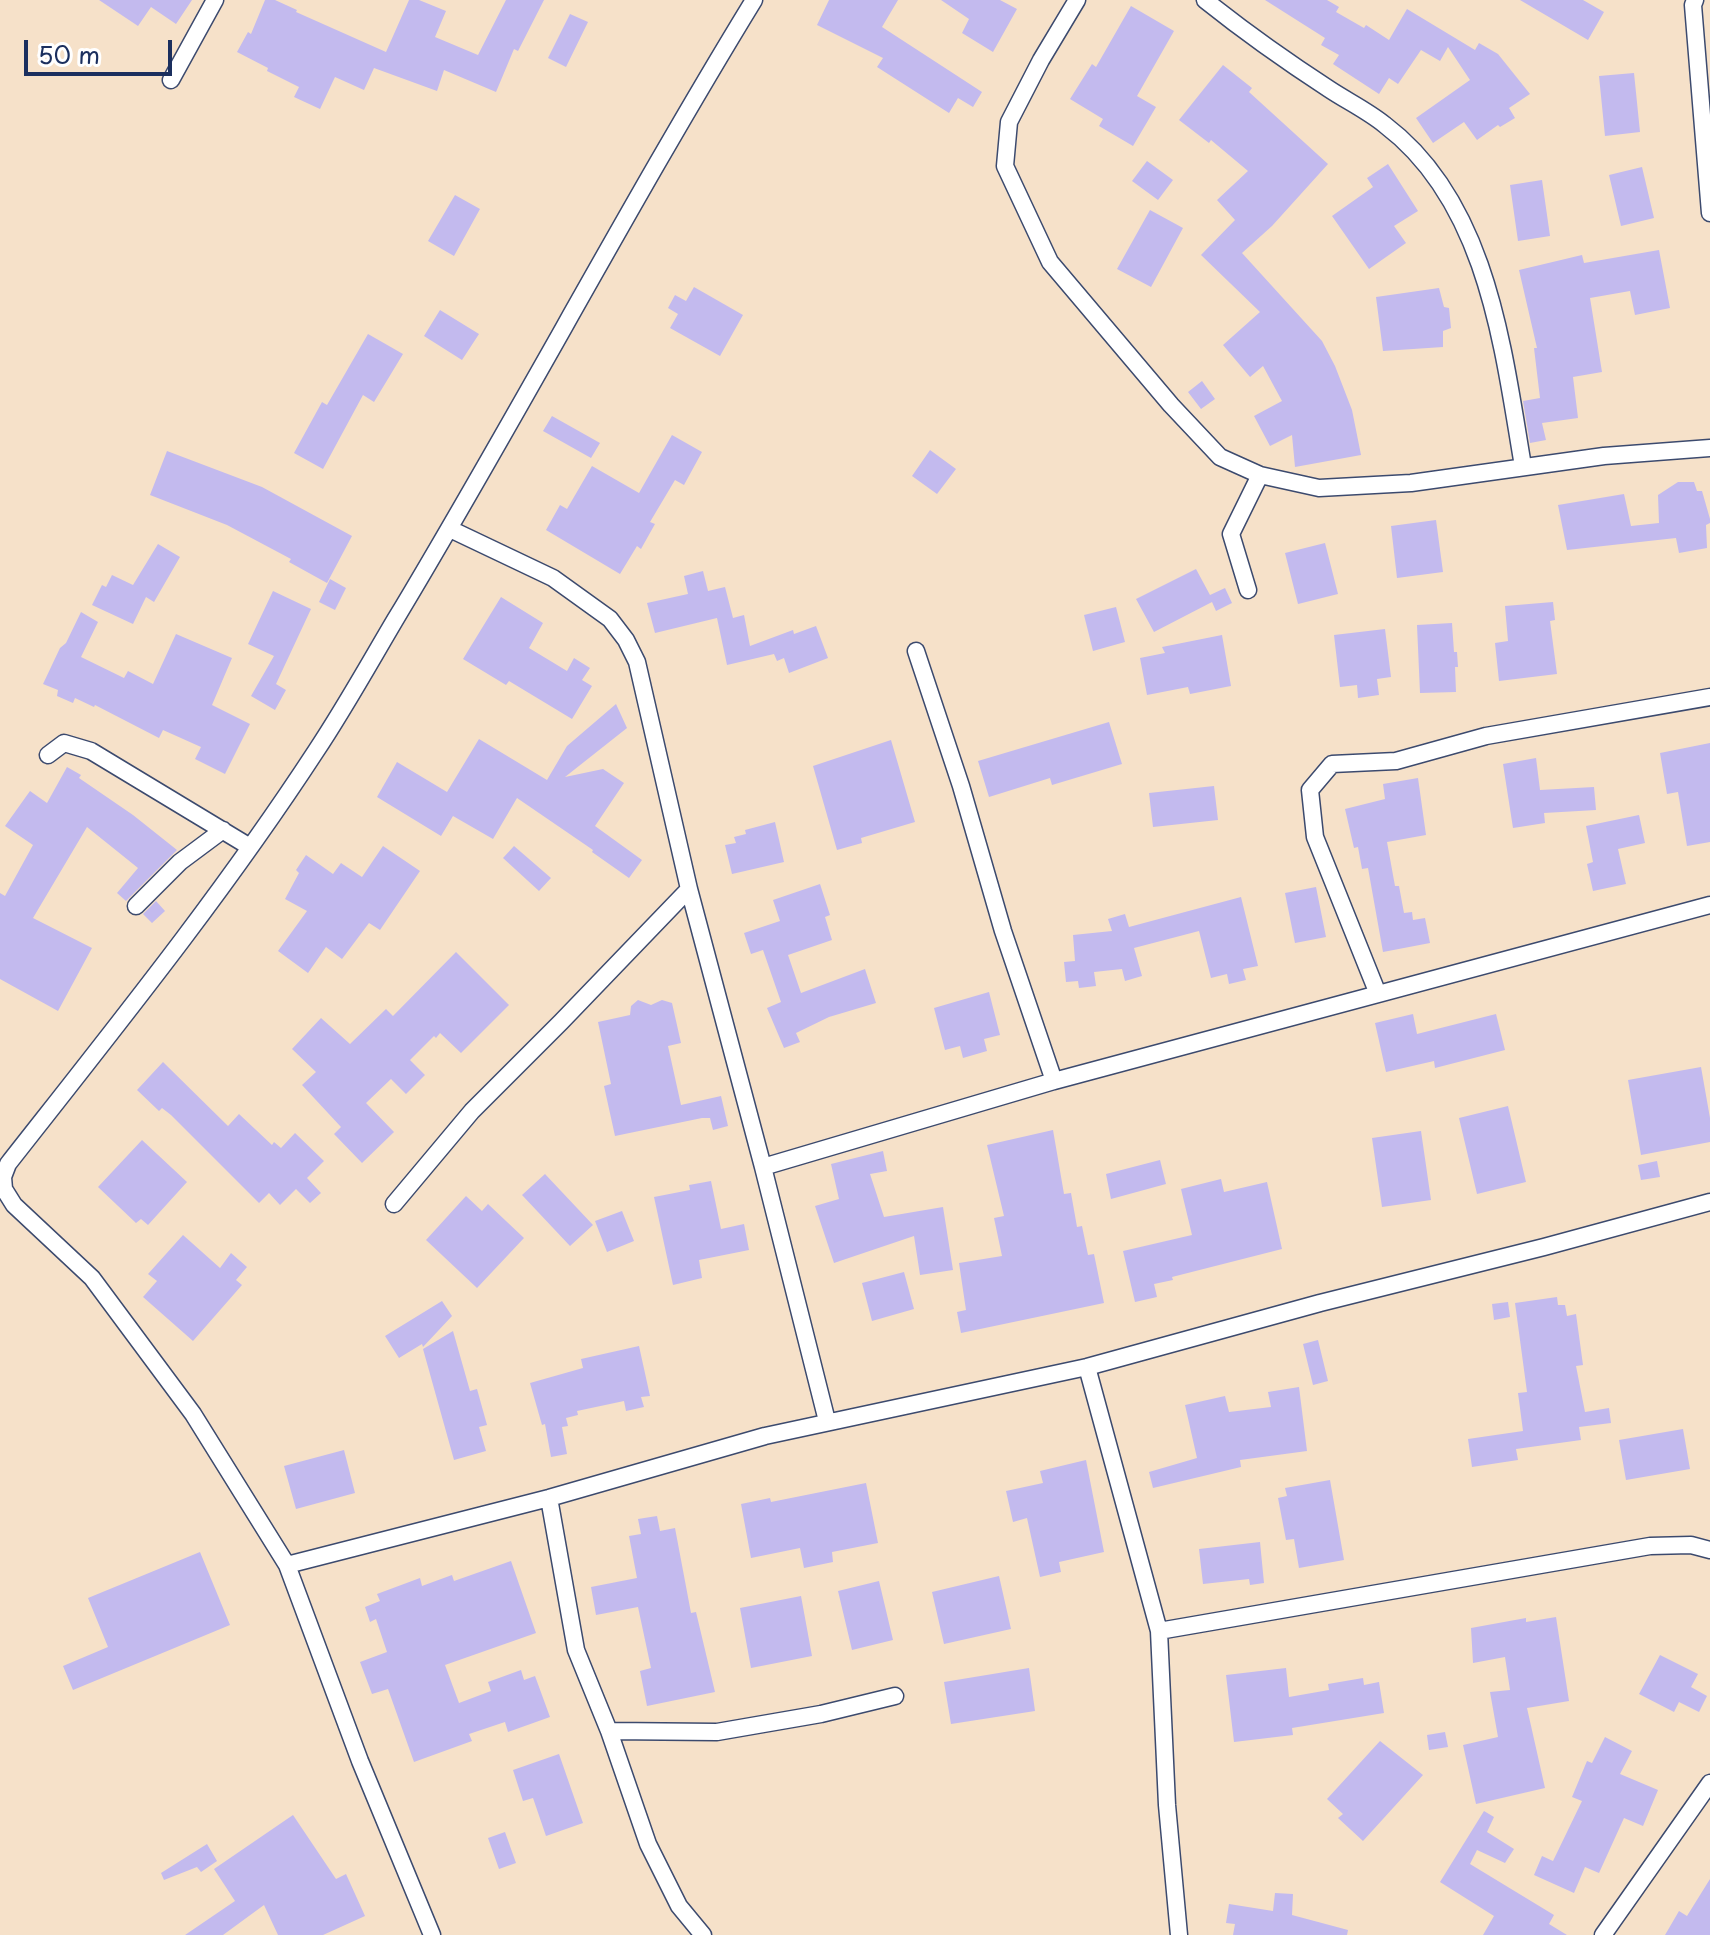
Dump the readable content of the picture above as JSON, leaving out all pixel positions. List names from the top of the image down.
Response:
{
  "scale_bar": "50 m"
}
